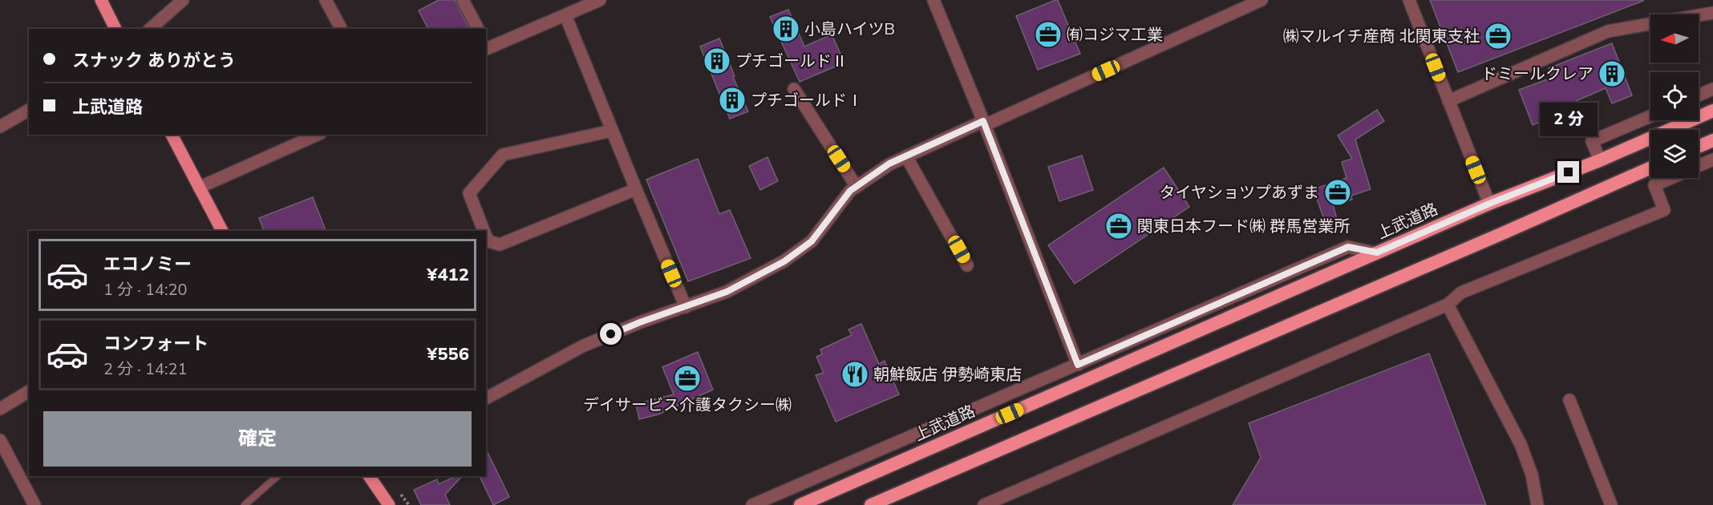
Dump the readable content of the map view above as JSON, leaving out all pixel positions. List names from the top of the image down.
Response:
{
  "streets": {
    "highway": ["上武道路"]
  },
  "places": {
    "building": [
      "小島ハイツB",
      "プチゴールドⅡ",
      "ドミールクレア",
      "プチゴールドⅠ"
    ],
    "office": [
      "㈲コジマ工業",
      "㈱マルイチ産商 北関東支社",
      "タイヤショツプあずま",
      "関東日本フード㈱ 群馬営業所",
      "デイサービス介護タクシー㈱"
    ],
    "restaurant": ["朝鮮飯店 伊勢崎東店"]
  },
  "north": "left",
  "page": {
    "banner": ["スナック ありがとう", "上武道路"],
    "bubble": "2 分",
    "list": [
      {
        "name": "エコノミー",
        "note": "1 分 · 14:20",
        "value": "¥412"
      },
      {
        "name": "コンフォート",
        "note": "2 分 · 14:21",
        "value": "¥556"
      }
    ],
    "buttons": "確定"
  }
}
